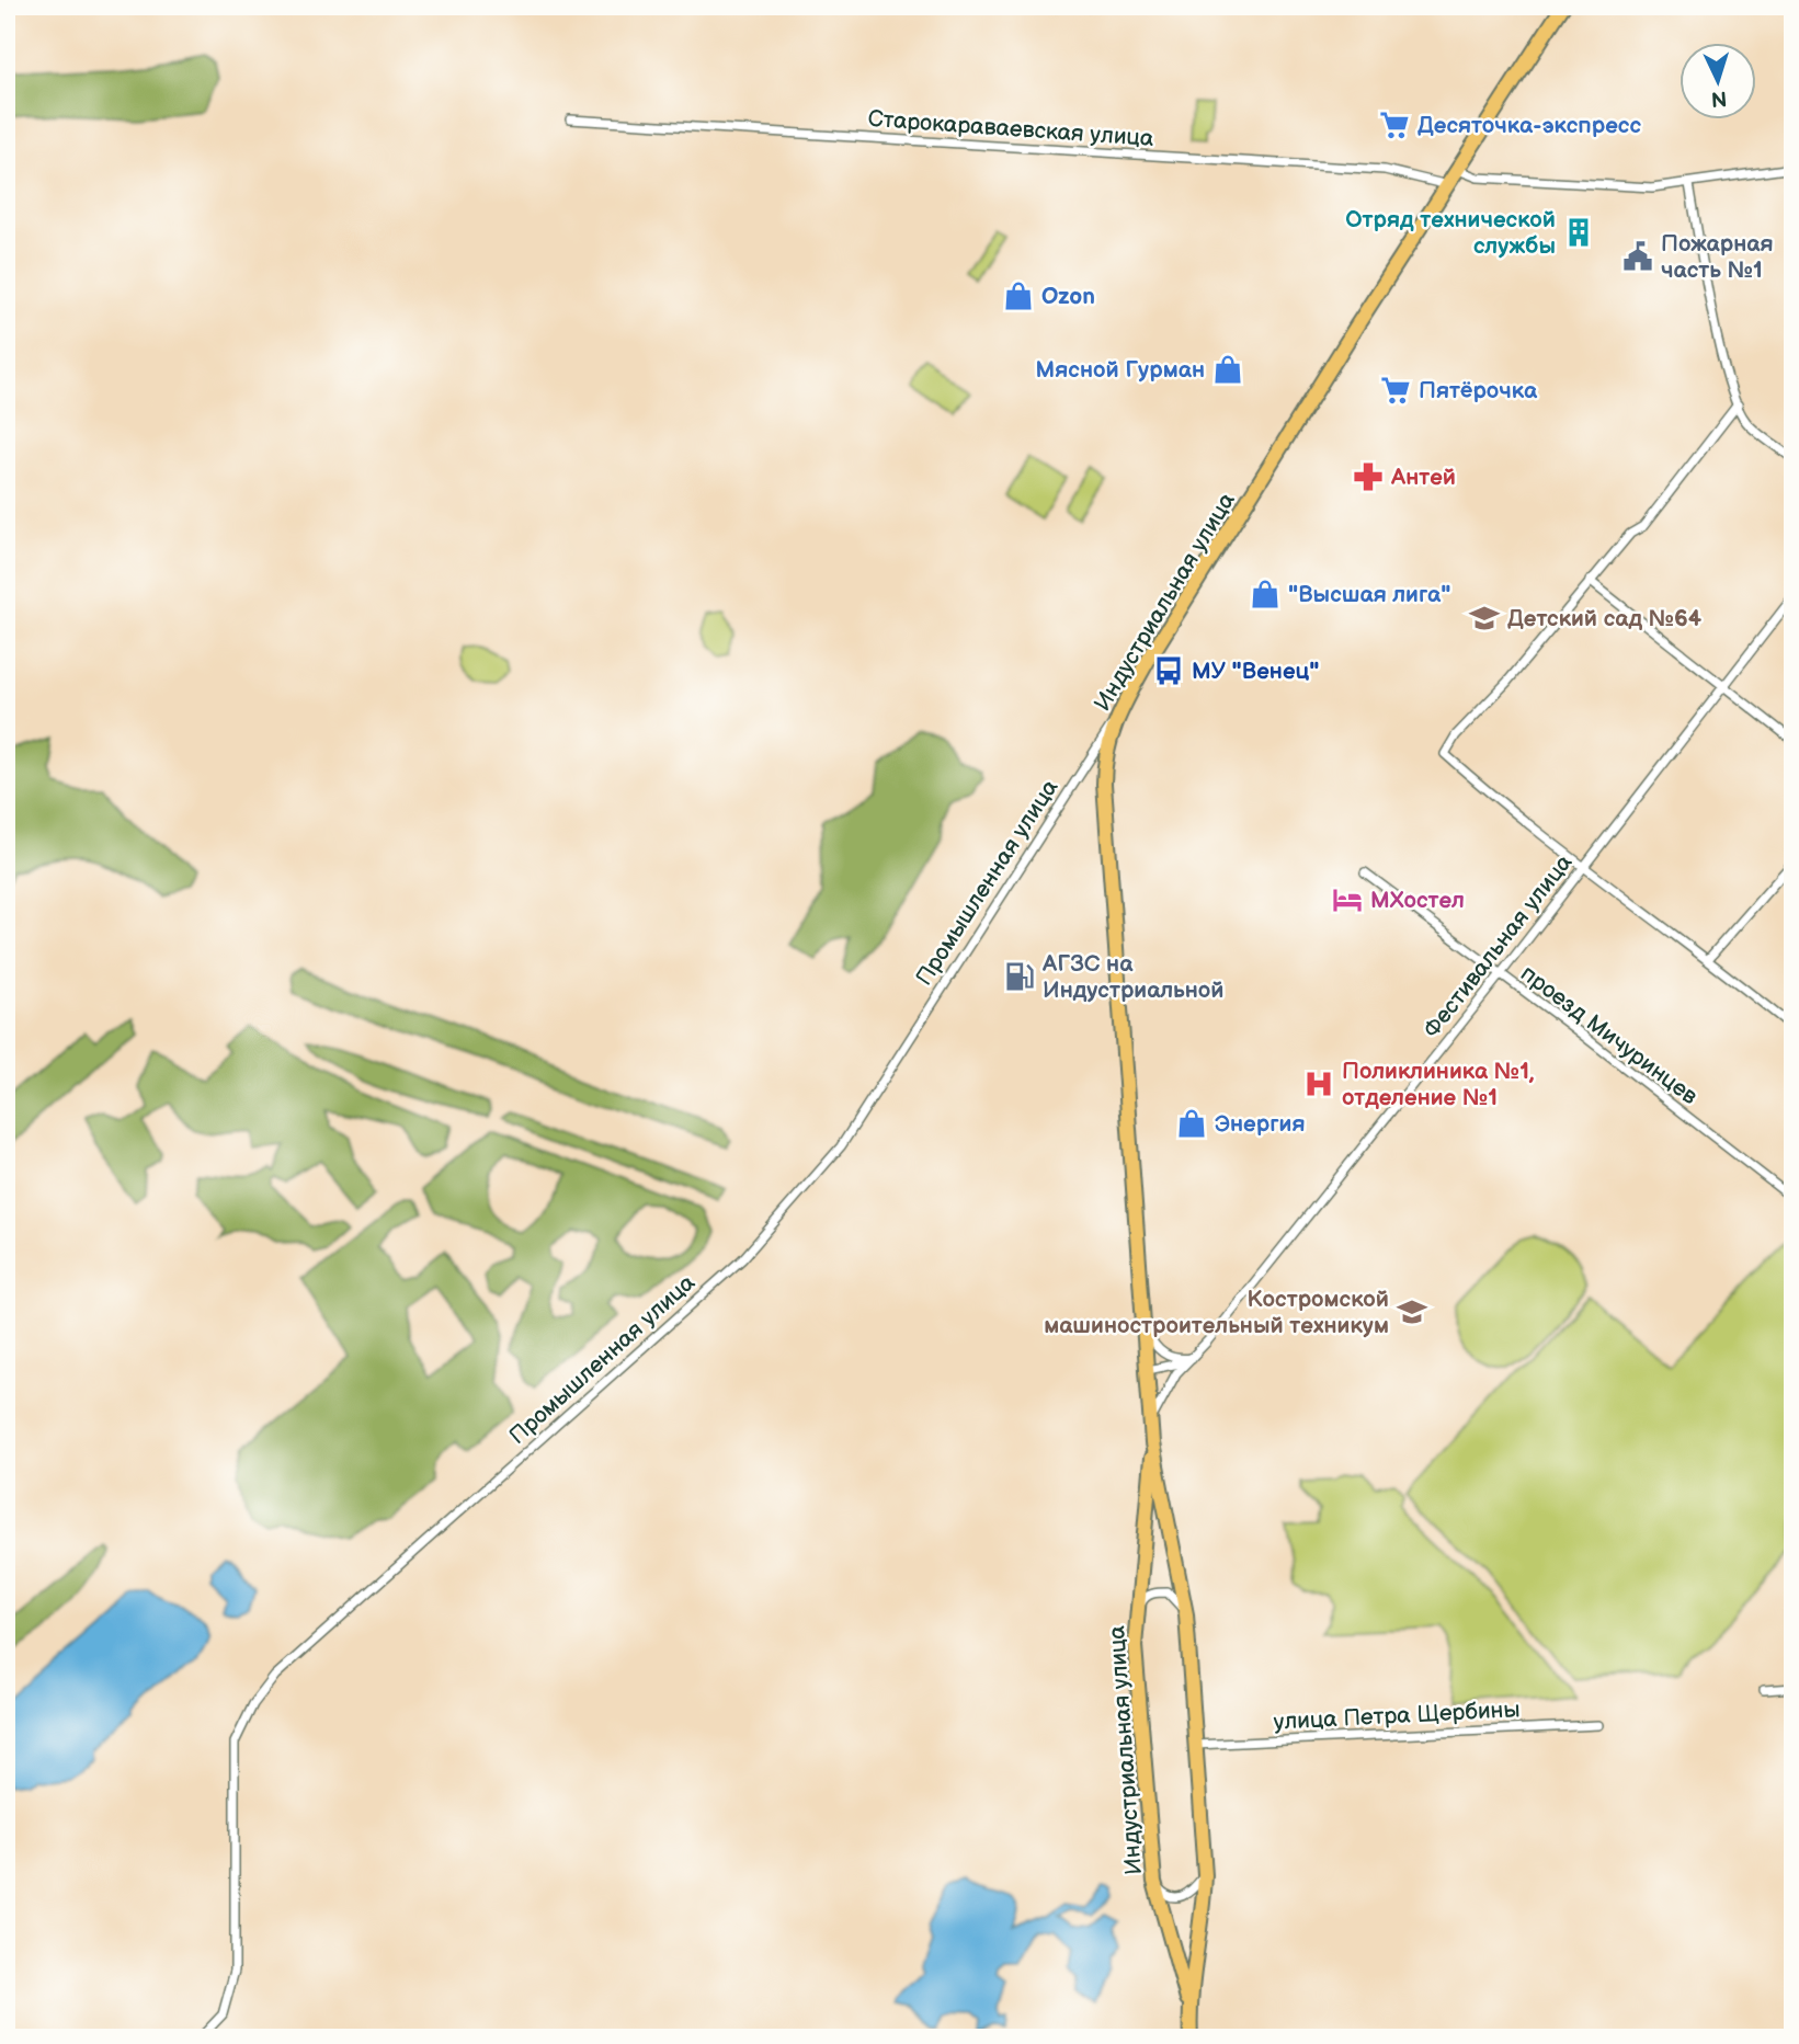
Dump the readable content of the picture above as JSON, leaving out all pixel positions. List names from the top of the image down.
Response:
{
  "streets": {
    "highway": ["Индустриальная улица"],
    "street": [
      "Старокараваевская улица",
      "Промышленная улица",
      "Фестивальная улица",
      "проезд Мичуринцев",
      "улица Петра Щербины"
    ]
  },
  "crossings": [
    ["Старокараваевская улица", "Индустриальная улица"],
    ["Индустриальная улица", "Промышленная улица"],
    ["Индустриальная улица", "Фестивальная улица"],
    ["Индустриальная улица", "улица Петра Щербины"],
    ["Фестивальная улица", "проезд Мичуринцев"]
  ],
  "places": {
    "supermarket": ["Десяточка-экспресс", "Пятёрочка"],
    "building": ["Отряд технической службы"],
    "public building": ["Пожарная часть №1"],
    "shop": [
      "Ozon",
      "Мясной Гурман",
      "\"Высшая лига\"",
      "Энергия"
    ],
    "pharmacy": ["Антей"],
    "school or university": ["Детский сад №64", "Костромской машиностроительный техникум"],
    "bus stop": ["МУ \"Венец\""],
    "hotel": ["МХостел"],
    "fuel station": ["АГЗС на Индустриальной"],
    "hospital": ["Поликлиника №1, отделение №1"]
  },
  "north": "bottom"
}
